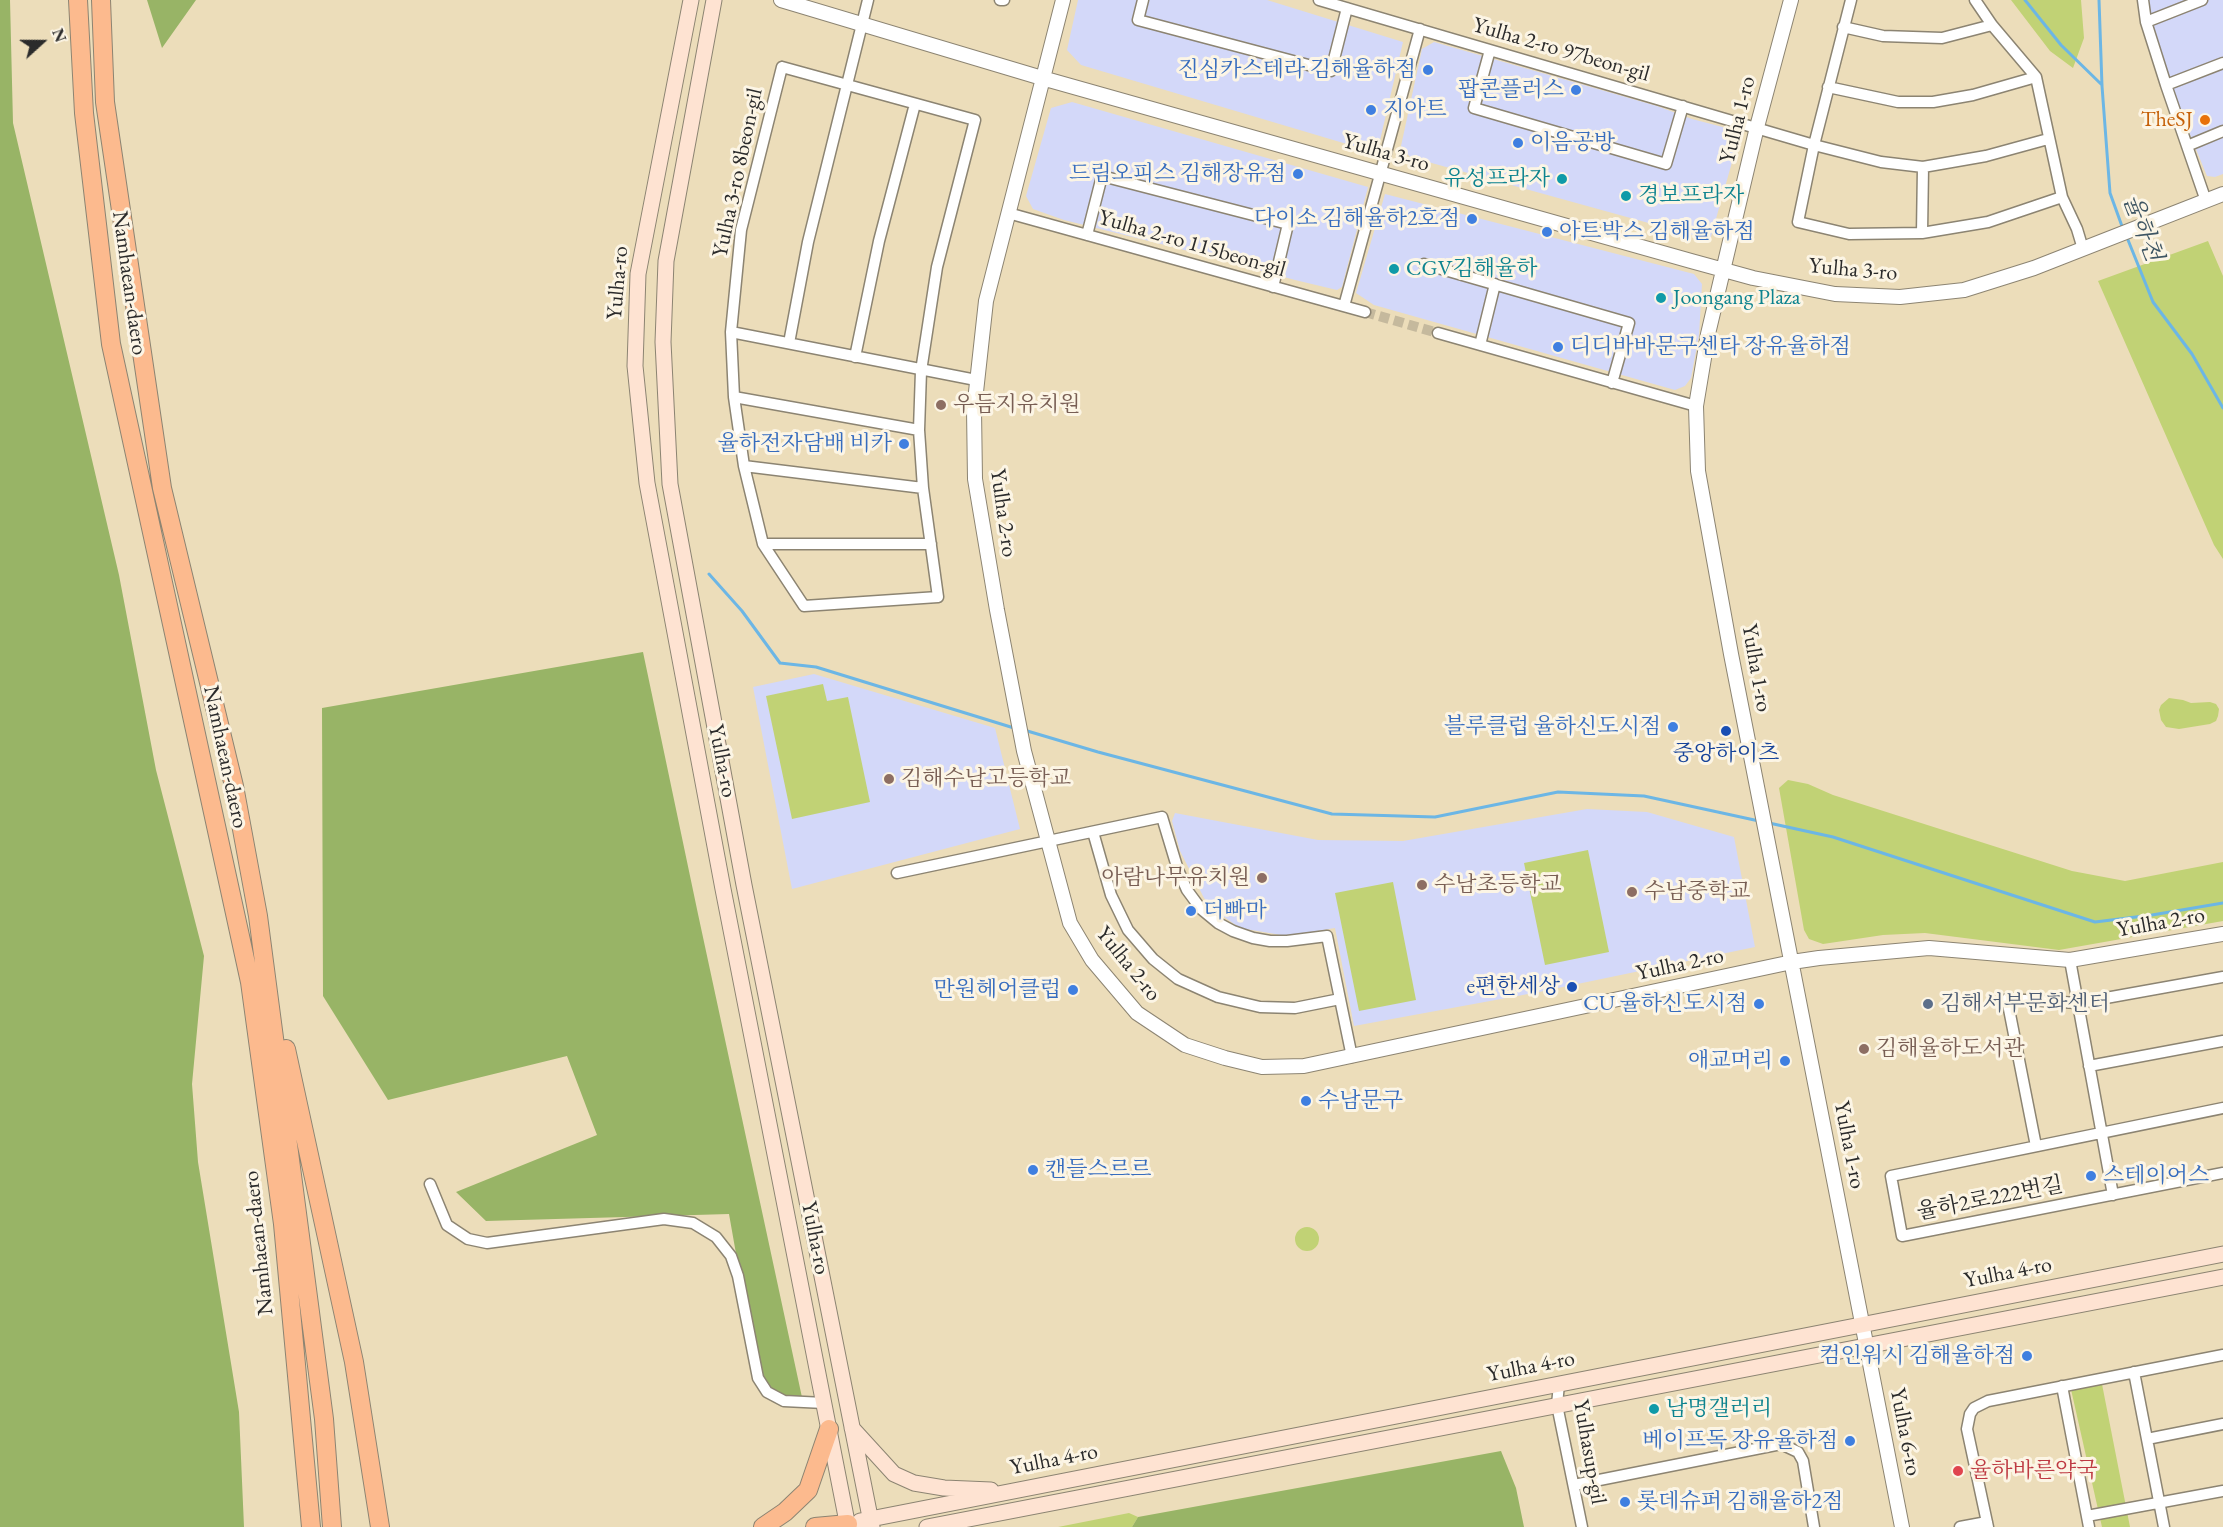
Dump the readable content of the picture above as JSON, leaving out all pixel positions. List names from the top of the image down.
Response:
{
  "streets": {
    "highway": ["Namhaean-daero"],
    "main road": ["Yulha-ro", "Yulha 4-ro"],
    "street": [
      "Yulha 2-ro 97beon-gil",
      "Yulha 1-ro",
      "Yulha 3-ro",
      "Yulha 3-ro 8beon-gil",
      "Yulha 2-ro 115beon-gil",
      "Yulha 2-ro",
      "율하2로222번길",
      "Yulha 6-ro",
      "Yulhasup-gil"
    ]
  },
  "crossings": [
    ["Yulha 2-ro 97beon-gil", "Yulha 1-ro"],
    ["Yulha 1-ro", "Yulha 3-ro"],
    ["Yulha 1-ro", "Yulha 2-ro"],
    ["Yulha 1-ro", "Yulha 4-ro"],
    ["Yulha 1-ro", "Yulha 6-ro"],
    ["Yulha 3-ro", "Yulha 2-ro"],
    ["Yulha 2-ro 115beon-gil", "Yulha 2-ro"],
    ["Yulha-ro", "Yulha 4-ro"],
    ["Yulha 4-ro", "Yulha 6-ro"],
    ["Yulha 4-ro", "Yulhasup-gil"]
  ],
  "water": ["율하천"],
  "places": [
    "진심카스테라 김해율하점",
    "팝콘플러스",
    "지아트",
    "TheSJ",
    "이음공방",
    "드림오피스 김해장유점",
    "유성프라자",
    "경보프라자",
    "다이소 김해율하2호점",
    "아트박스 김해율하점",
    "CGV김해율하",
    "Joongang Plaza",
    "디디바바문구센타 장유율하점",
    "우듬지유치원",
    "율하전자담배 비카",
    "블루클럽 율하신도시점",
    "중앙하이츠",
    "김해수남고등학교",
    "아람나무유치원",
    "수남초등학교",
    "수남중학교",
    "더빠마",
    "e편한세상",
    "만원헤어클럽",
    "CU 율하신도시점",
    "김해서부문화센터",
    "김해율하도서관",
    "애교머리",
    "수남문구",
    "캔들스르르",
    "스테이어스",
    "컴인워시 김해율하점",
    "남명갤러리",
    "베이프독 장유율하점",
    "율하바른약국",
    "롯데슈퍼 김해율하2점"
  ],
  "north": "right"
}
